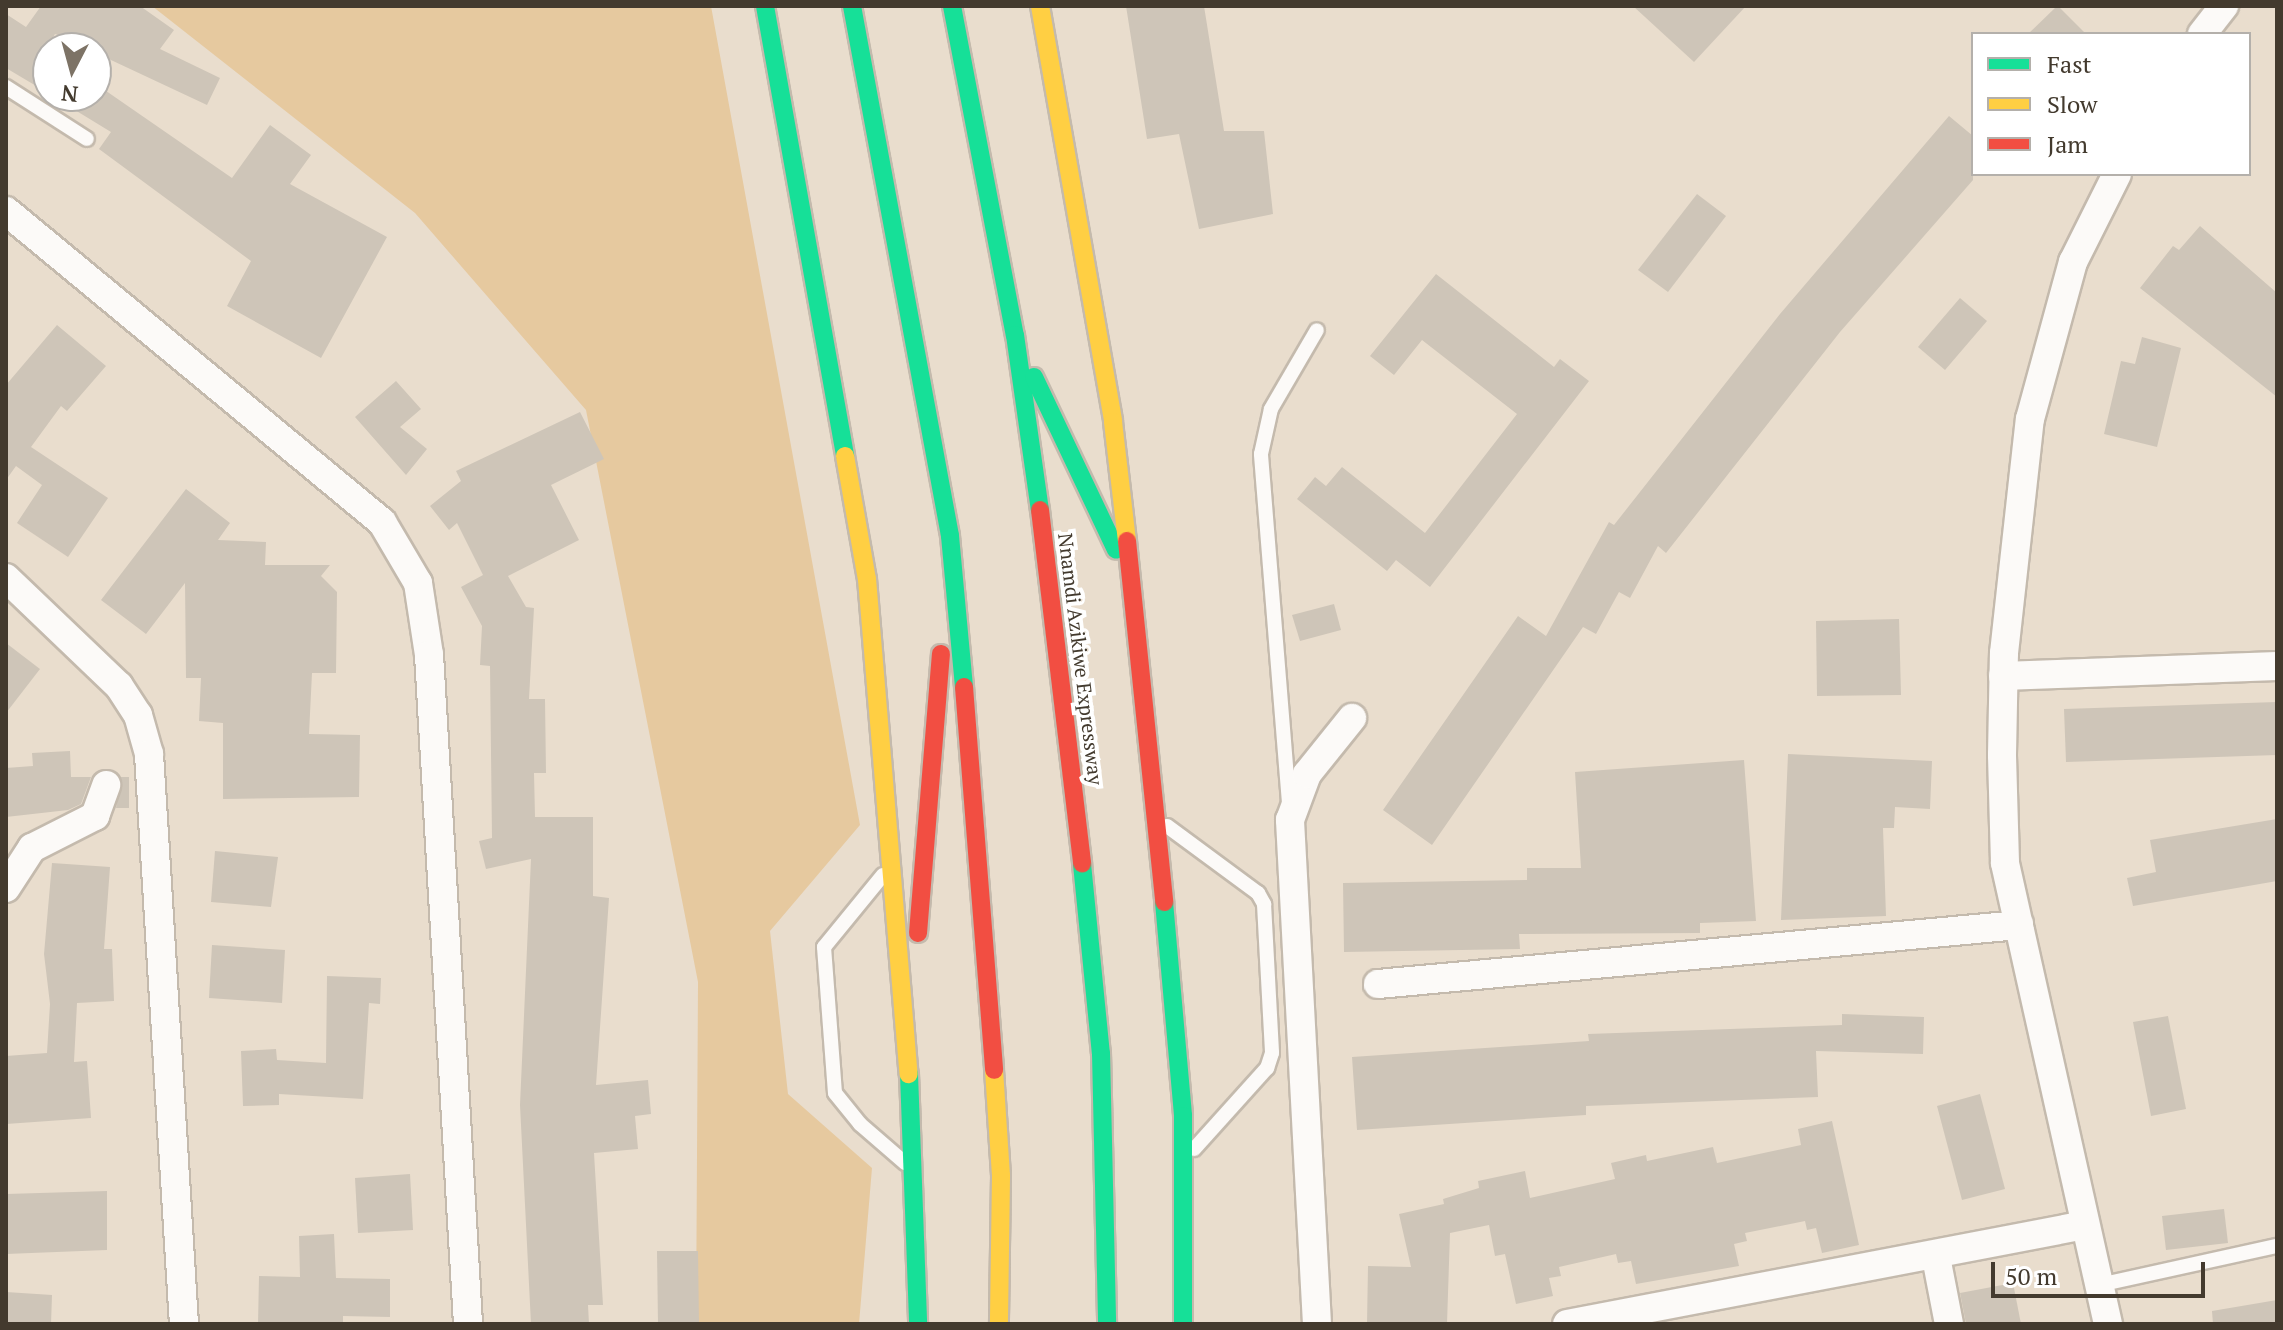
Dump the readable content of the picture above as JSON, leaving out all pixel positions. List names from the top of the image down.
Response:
{
  "streets": {
    "highway": ["Nnamdi Azikiwe Expressway"]
  },
  "legend": ["Fast", "Slow", "Jam"],
  "scale_bar": "50 m",
  "north": "bottom"
}
